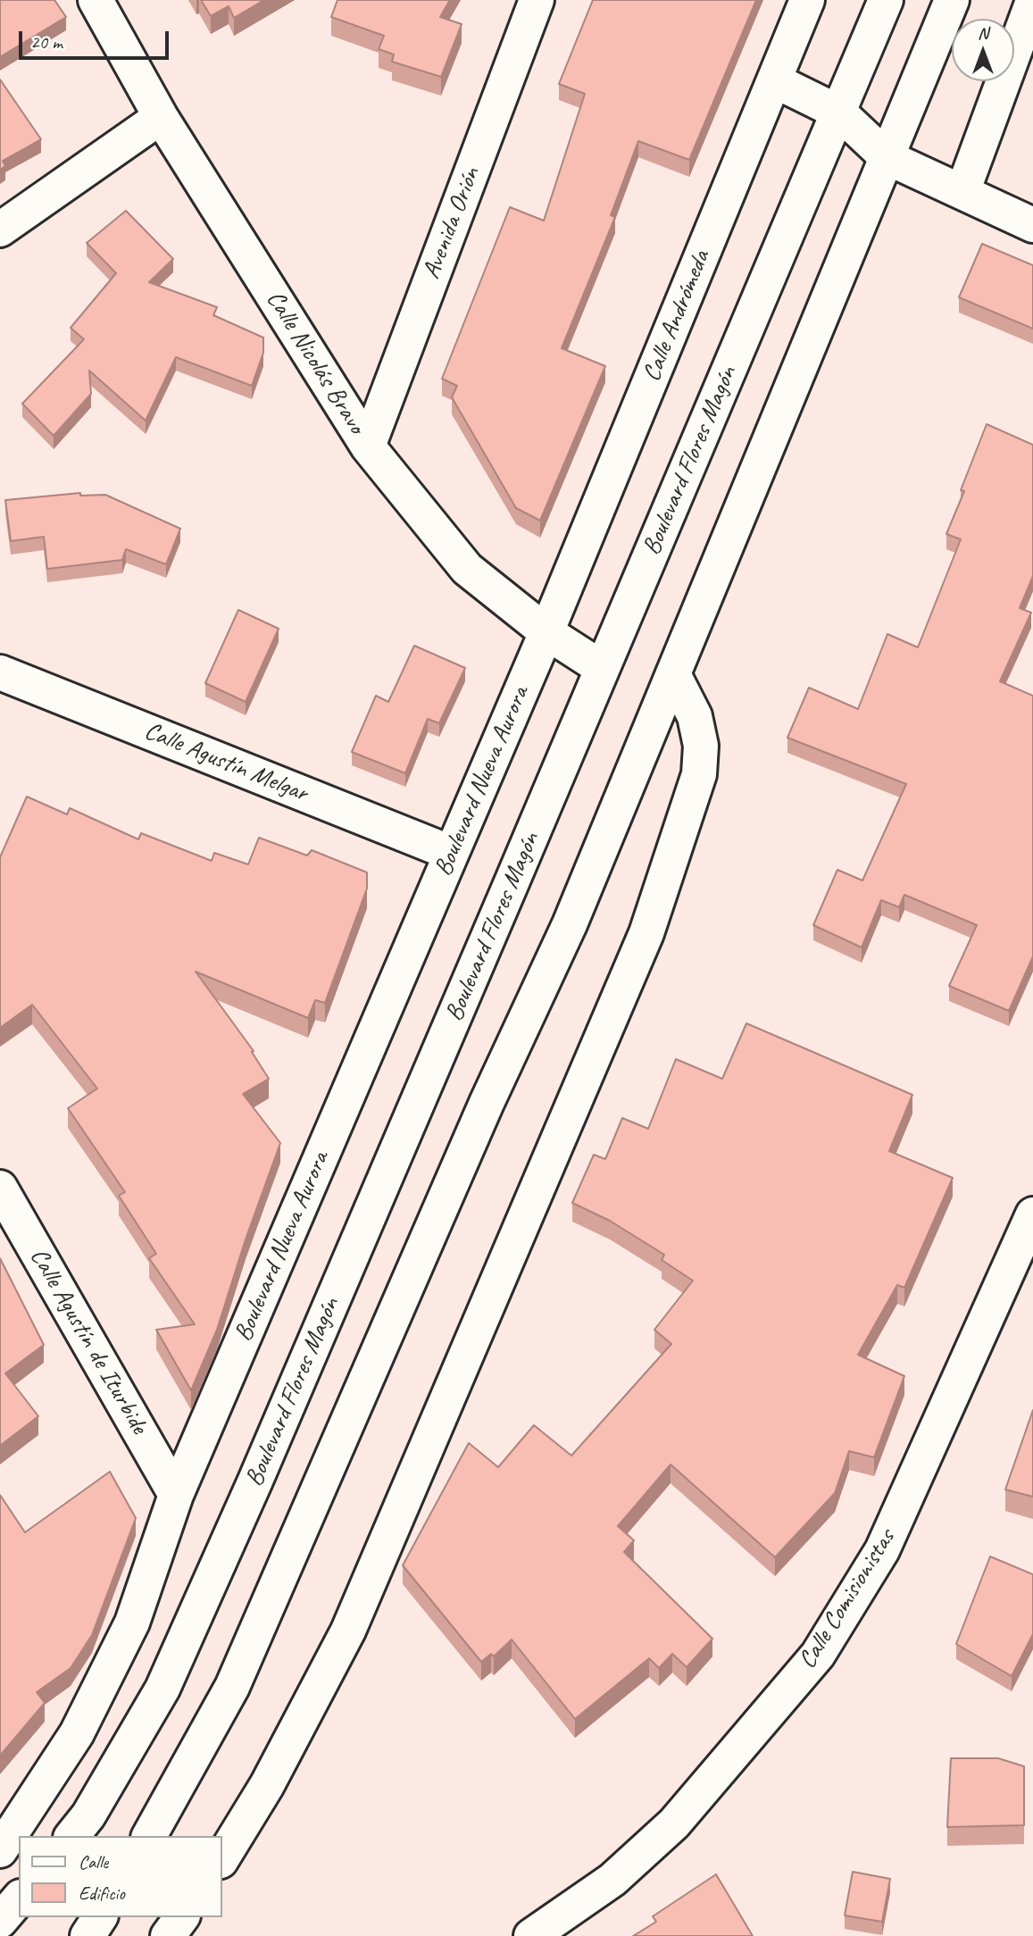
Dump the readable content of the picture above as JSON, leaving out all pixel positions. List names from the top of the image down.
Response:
{
  "streets": {
    "street": [
      "Avenida Orión",
      "Calle Andrómeda",
      "Calle Nicolás Bravo",
      "Boulevard Flores Magón",
      "Calle Agustín Melgar",
      "Boulevard Nueva Aurora",
      "Calle Agustín de Iturbide",
      "Calle Comisionistas"
    ]
  },
  "crossings": [
    ["Avenida Orión", "Calle Nicolás Bravo"],
    ["Calle Andrómeda", "Calle Nicolás Bravo"],
    ["Calle Andrómeda", "Boulevard Nueva Aurora"],
    ["Calle Nicolás Bravo", "Boulevard Flores Magón"],
    ["Calle Nicolás Bravo", "Boulevard Nueva Aurora"],
    ["Calle Agustín Melgar", "Boulevard Nueva Aurora"],
    ["Boulevard Nueva Aurora", "Calle Agustín de Iturbide"]
  ],
  "legend": ["Calle", "Edificio"],
  "scale_bar": "20 m",
  "north": "top"
}
